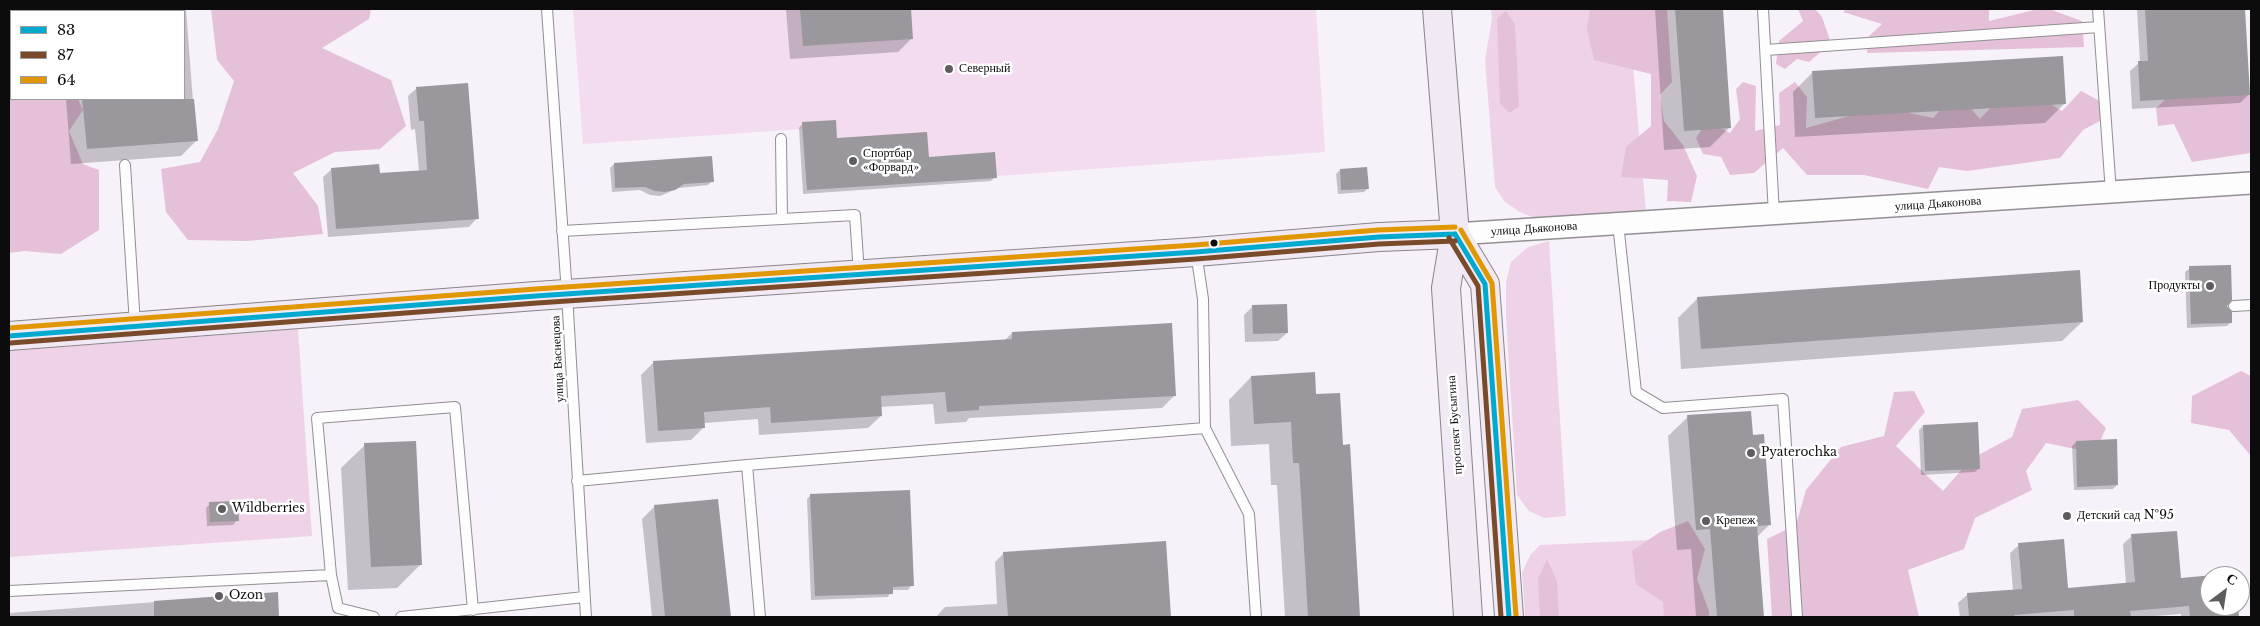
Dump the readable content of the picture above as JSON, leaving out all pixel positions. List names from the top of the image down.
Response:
{
  "streets": {
    "main road": ["улица Дьяконова", "проспект Бусыгина"],
    "lane": ["улица Васнецова"]
  },
  "crossings": [
    ["улица Дьяконова", "улица Васнецова"],
    ["улица Дьяконова", "проспект Бусыгина"]
  ],
  "places": [
    "Северный",
    "Спортбар «Форвард»",
    "Продукты",
    "Pyaterochka",
    "Wildberries",
    "Детский сад №95",
    "Крепеж",
    "Ozon"
  ],
  "lines": ["transit line 64", "transit line 83", "transit line 87"],
  "legend": ["83", "87", "64"],
  "north": "top right"
}
